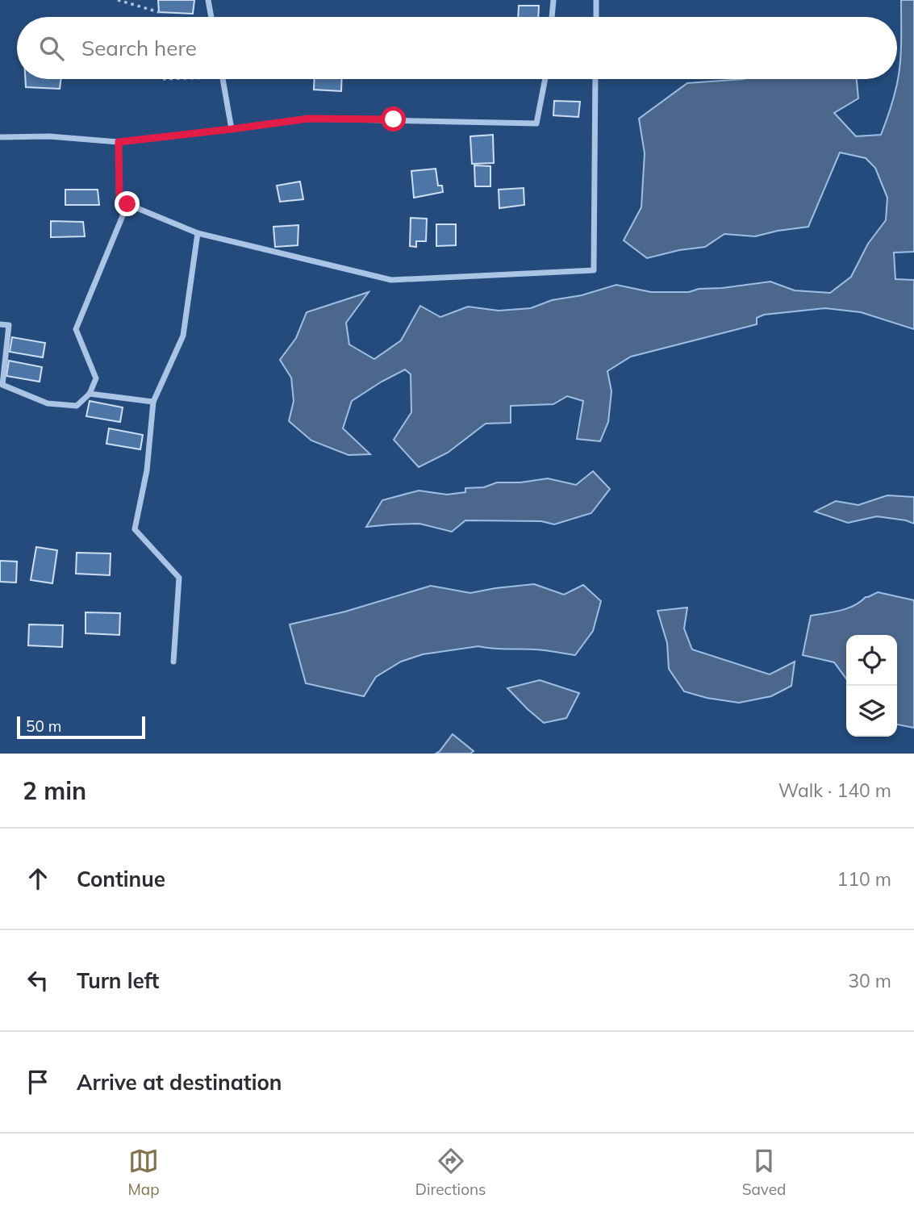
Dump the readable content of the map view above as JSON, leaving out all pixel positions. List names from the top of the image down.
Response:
{
  "scale_bar": "50 m",
  "page": {
    "search": "Search here",
    "scale": "50 m",
    "heading": ["2 min", "Walk · 140 m"],
    "list": [
      ["Continue", "110 m"],
      ["Turn left", "30 m"],
      "Arrive at destination"
    ],
    "nav": ["Map", "Directions", "Saved"]
  }
}
